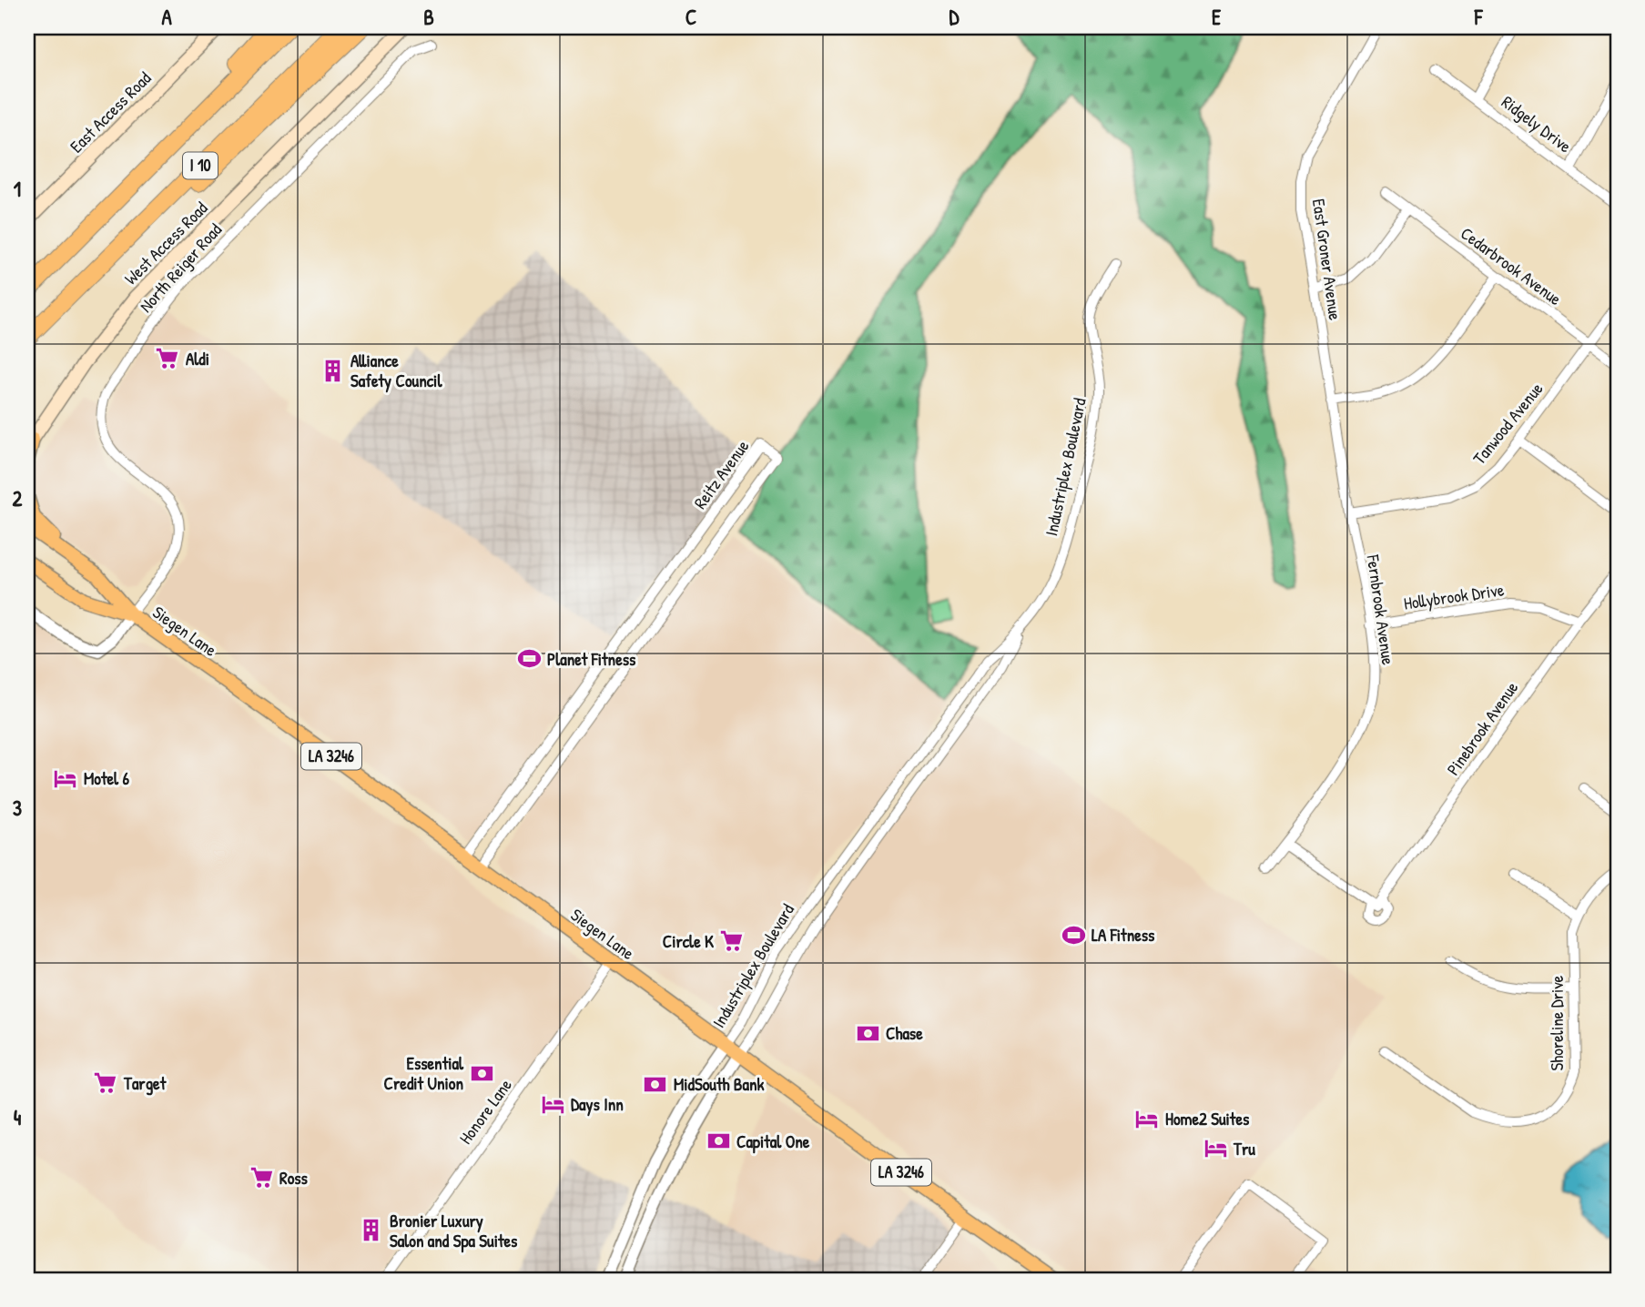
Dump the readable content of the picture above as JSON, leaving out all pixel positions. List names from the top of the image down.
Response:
{
  "streets": {
    "highway": ["I 10"],
    "main road": [
      "East Access Road",
      "West Access Road",
      "Siegen Lane",
      "LA 3246"
    ],
    "street": [
      "Ridgely Drive",
      "East Groner Avenue",
      "Cedarbrook Avenue",
      "North Reiger Road",
      "Tanwood Avenue",
      "Industriplex Boulevard",
      "Reitz Avenue",
      "Hollybrook Drive",
      "Fernbrook Avenue",
      "Pinebrook Avenue",
      "Shoreline Drive",
      "Honore Lane"
    ]
  },
  "crossings": [
    ["East Groner Avenue", "Fernbrook Avenue"],
    ["Cedarbrook Avenue", "Tanwood Avenue"],
    ["North Reiger Road", "Siegen Lane"],
    ["Tanwood Avenue", "Fernbrook Avenue"],
    ["Industriplex Boulevard", "Siegen Lane"],
    ["Reitz Avenue", "Siegen Lane"],
    ["Hollybrook Drive", "Fernbrook Avenue"],
    ["Hollybrook Drive", "Pinebrook Avenue"],
    ["Fernbrook Avenue", "Pinebrook Avenue"],
    ["Siegen Lane", "Honore Lane"]
  ],
  "places": {
    "supermarket": [
      "Aldi",
      "Circle K",
      "Target",
      "Ross"
    ],
    "building": ["Alliance Safety Council", "Bronier Luxury Salon and Spa Suites"],
    "sports": ["Planet Fitness", "LA Fitness"],
    "hotel": [
      "Motel 6",
      "Days Inn",
      "Home2 Suites",
      "Tru"
    ],
    "bank": [
      "Chase",
      "Essential Credit Union",
      "MidSouth Bank",
      "Capital One"
    ]
  },
  "grid": {
    "columns": [
      "A",
      "B",
      "C",
      "D",
      "E",
      "F"
    ],
    "rows": [
      "1",
      "2",
      "3",
      "4"
    ]
  }
}
